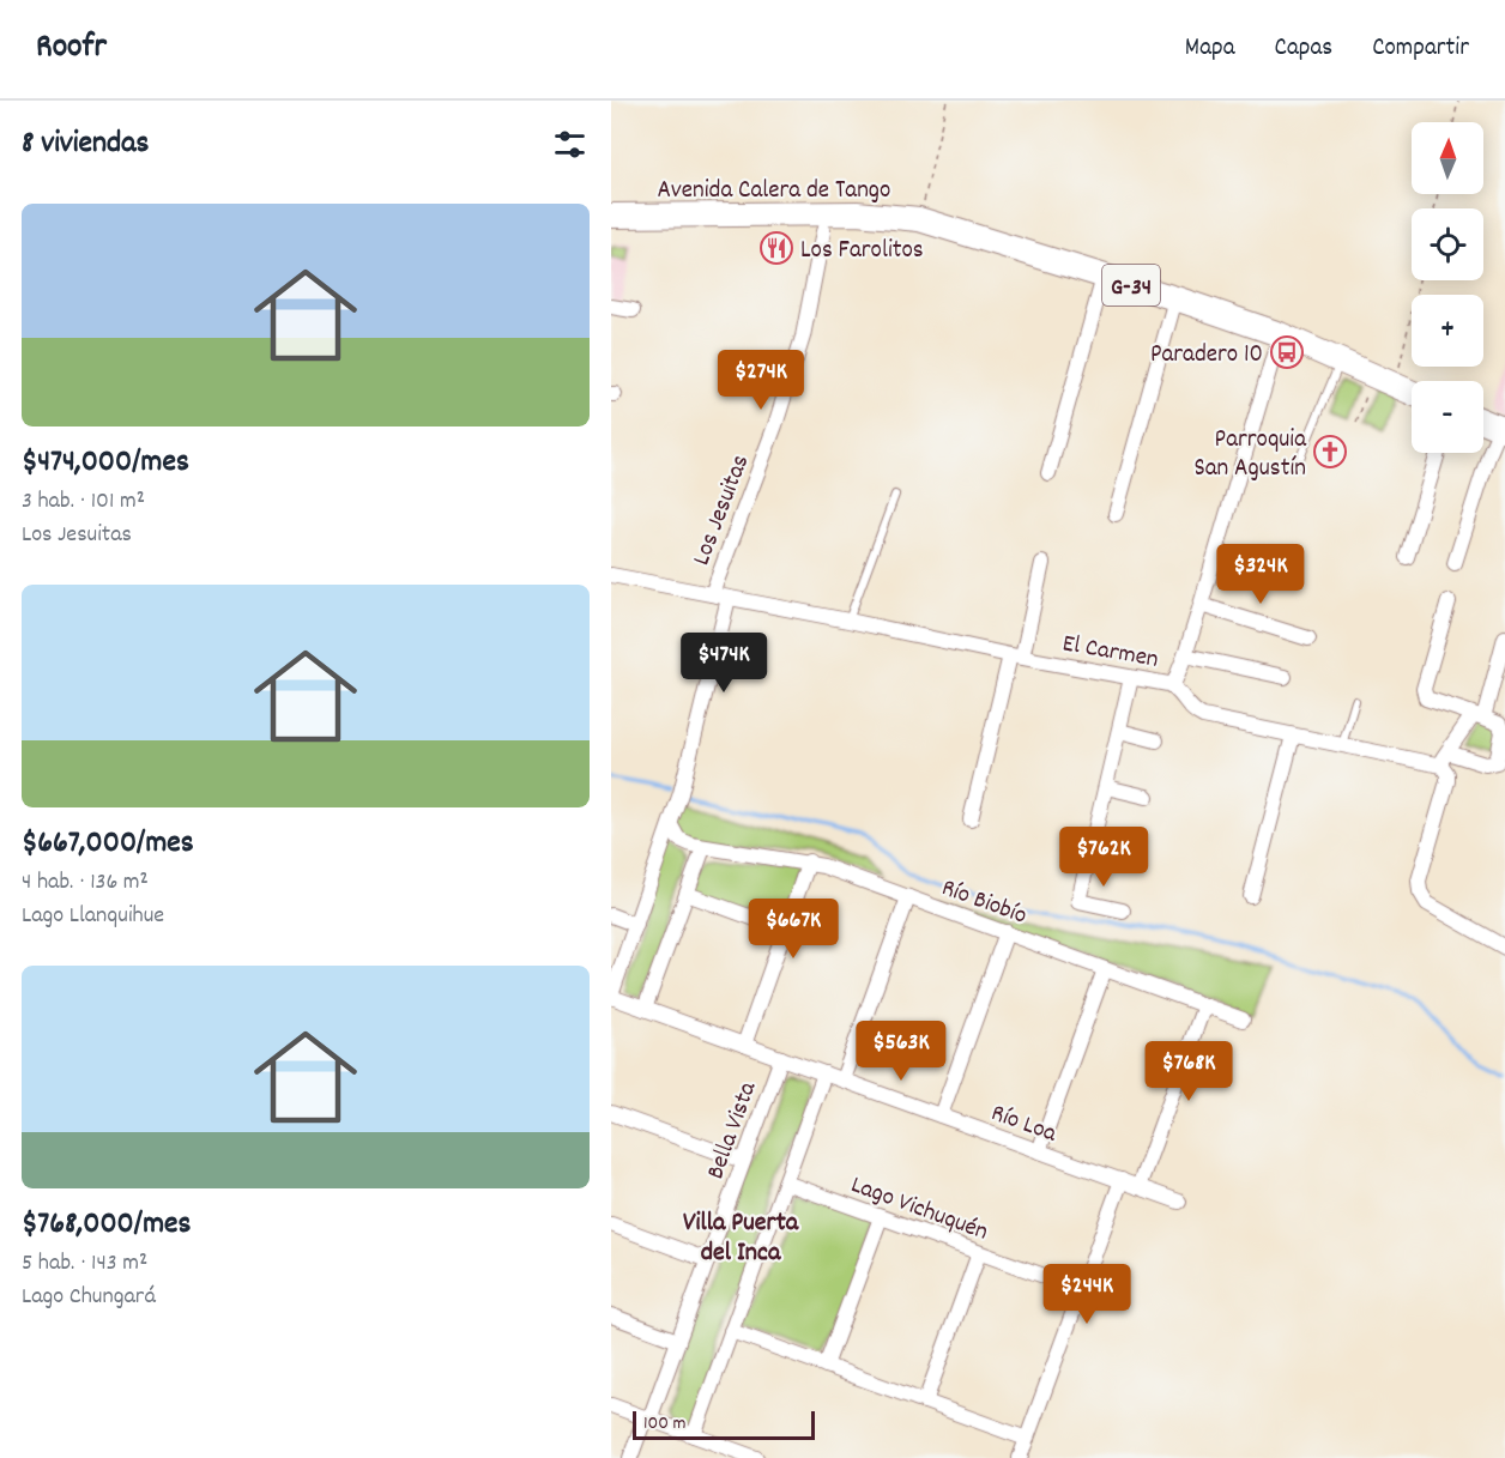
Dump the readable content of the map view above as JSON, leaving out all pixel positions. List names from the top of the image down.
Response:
{
  "streets": {
    "main road": ["Avenida Calera de Tango", "G-34"],
    "street": [
      "Los Jesuitas",
      "El Carmen",
      "Río Biobío",
      "Río Loa",
      "Bella Vista",
      "Lago Vichuquén"
    ]
  },
  "crossings": [
    ["Los Jesuitas", "El Carmen"],
    ["Los Jesuitas", "Río Loa"],
    ["Río Loa", "Bella Vista"]
  ],
  "districts": ["Villa Puerta del Inca"],
  "places": {
    "restaurant": ["Los Farolitos"],
    "bus stop": ["Paradero 10"],
    "church": ["Parroquia San Agustín"]
  },
  "scale_bar": "100 m",
  "north": "top",
  "page": {
    "header": "Roofr",
    "nav": ["Mapa", "Capas", "Compartir"],
    "heading": "8 viviendas",
    "map_buttons": ["+", "−"],
    "list": [
      {
        "name": "$474,000/mes",
        "note": "3 hab. · 101 m² · Los Jesuitas"
      },
      {
        "name": "$667,000/mes",
        "note": "4 hab. · 136 m² · Lago Llanquihue"
      },
      {
        "name": "$768,000/mes",
        "note": "5 hab. · 143 m² · Lago Chungará"
      }
    ],
    "price": [
      "$274K",
      "$324K",
      "$474K",
      "$762K",
      "$667K",
      "$563K",
      "$768K",
      "$244K"
    ],
    "scale": "100 m"
  }
}
